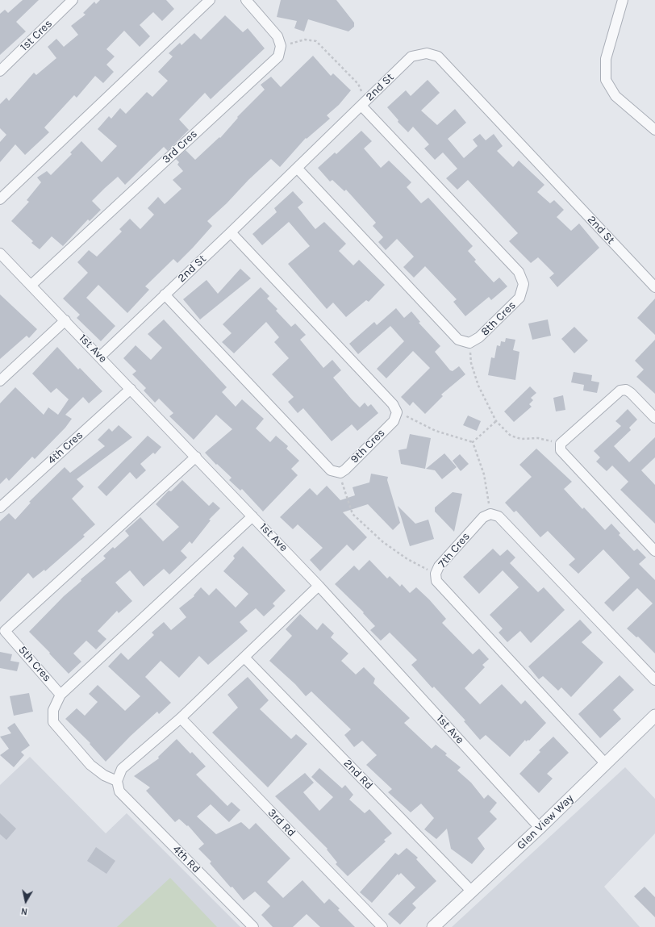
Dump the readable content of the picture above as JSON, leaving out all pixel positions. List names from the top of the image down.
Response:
{
  "streets": {
    "street": [
      "1st Cres",
      "2nd St",
      "3rd Cres",
      "8th Cres",
      "1st Ave",
      "9th Cres",
      "4th Cres",
      "7th Cres",
      "5th Cres",
      "2nd Rd",
      "Glen View Way",
      "3rd Rd",
      "4th Rd"
    ]
  },
  "crossings": [
    ["2nd St", "8th Cres"],
    ["2nd St", "1st Ave"],
    ["2nd St", "9th Cres"],
    ["3rd Cres", "1st Ave"],
    ["1st Ave", "4th Cres"],
    ["1st Ave", "5th Cres"],
    ["1st Ave", "Glen View Way"],
    ["7th Cres", "Glen View Way"],
    ["2nd Rd", "Glen View Way"]
  ],
  "north": "bottom"
}
